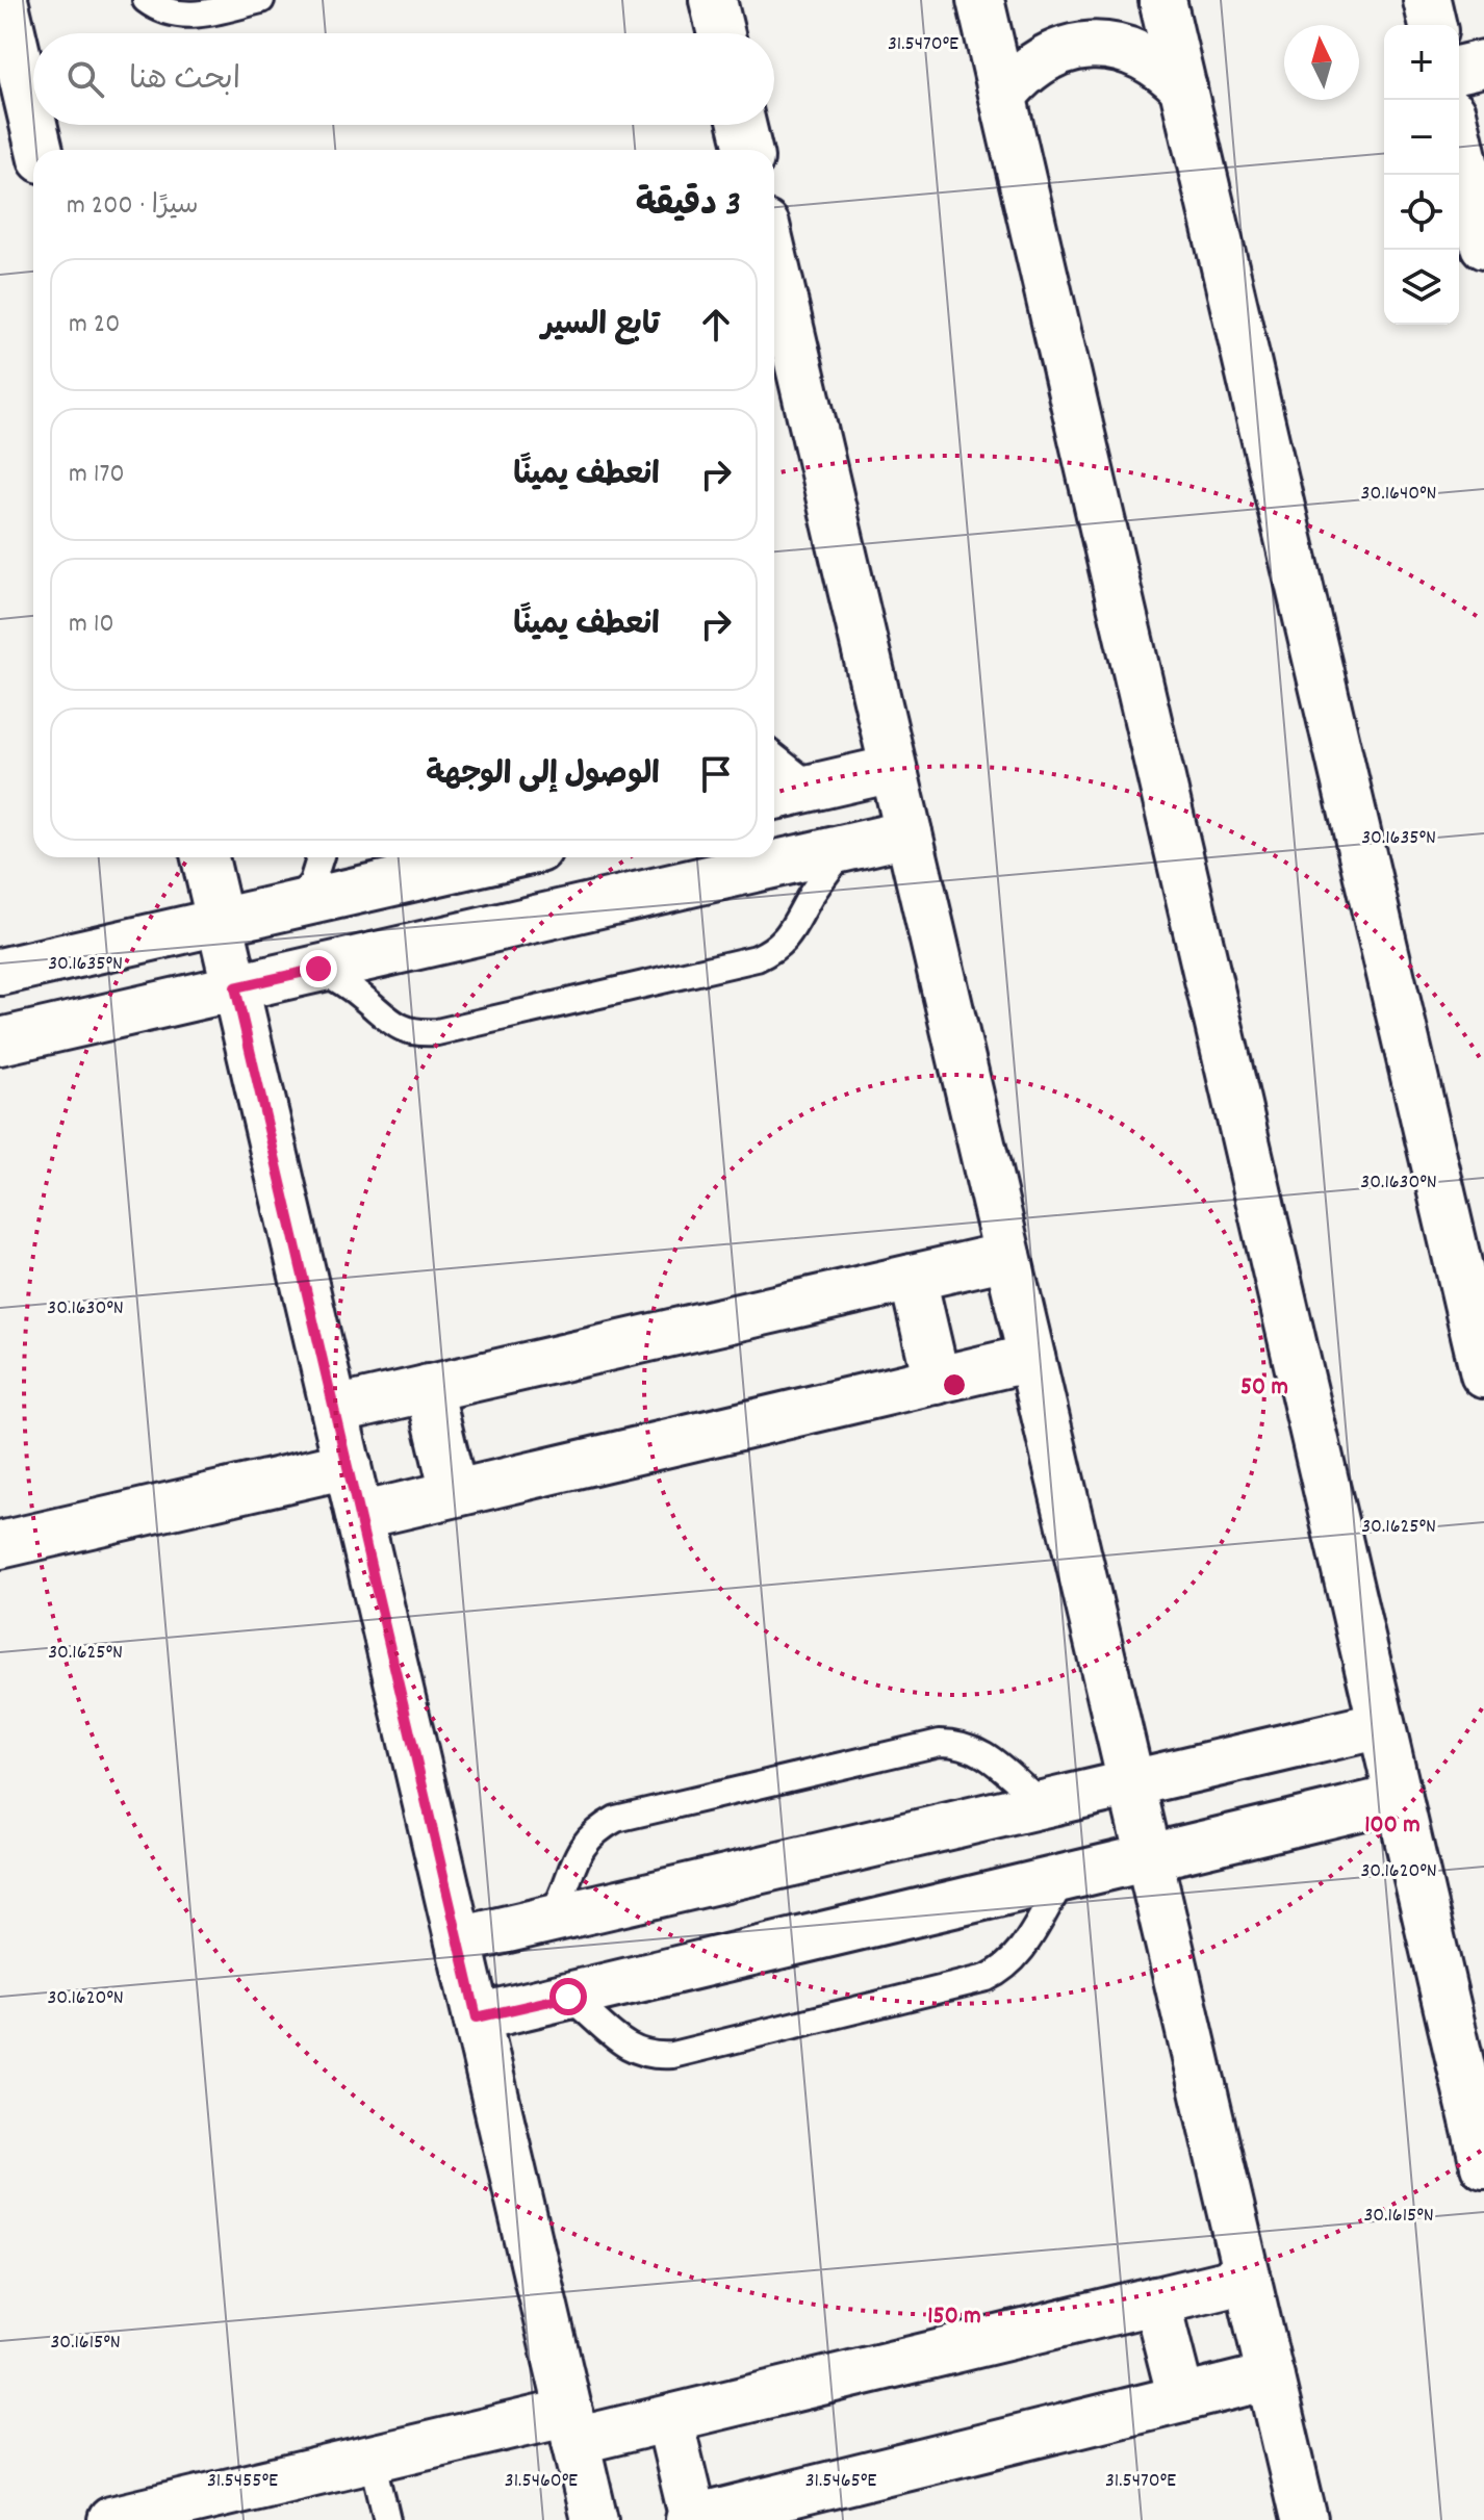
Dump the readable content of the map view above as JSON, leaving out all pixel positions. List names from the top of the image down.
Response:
{
  "north": "top",
  "page": {
    "map_buttons": ["+", "−"],
    "search": "ابحث هنا",
    "heading": ["3 دقيقة", "سيرًا · 200 m"],
    "list": [
      ["تابع السير", "20 m"],
      ["انعطف يمينًا", "170 m"],
      ["انعطف يمينًا", "10 m"],
      "الوصول إلى الوجهة"
    ]
  },
  "coordinates": [
    "31.5470°E",
    "30.1640°N",
    "30.1635°N",
    "30.1630°N",
    "30.1625°N",
    "30.1620°N",
    "30.1615°N",
    "31.5455°E",
    "31.5460°E",
    "31.5465°E"
  ],
  "rings": ["50 m", "100 m", "150 m"]
}
